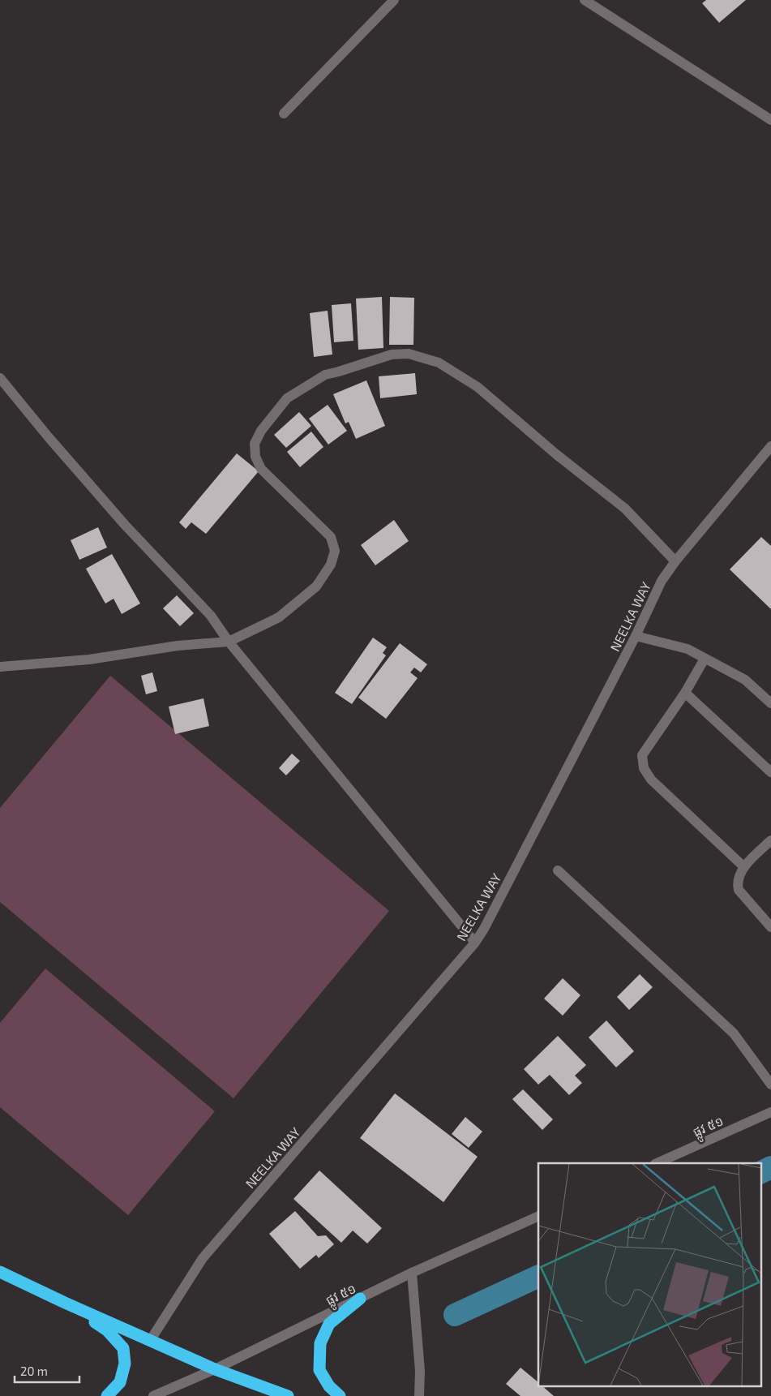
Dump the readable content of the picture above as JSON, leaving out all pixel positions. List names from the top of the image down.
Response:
{
  "streets": {
    "street": ["NEELKA WAY", "ផ្លូវ ៥១"]
  },
  "scale_bar": "20 m"
}
